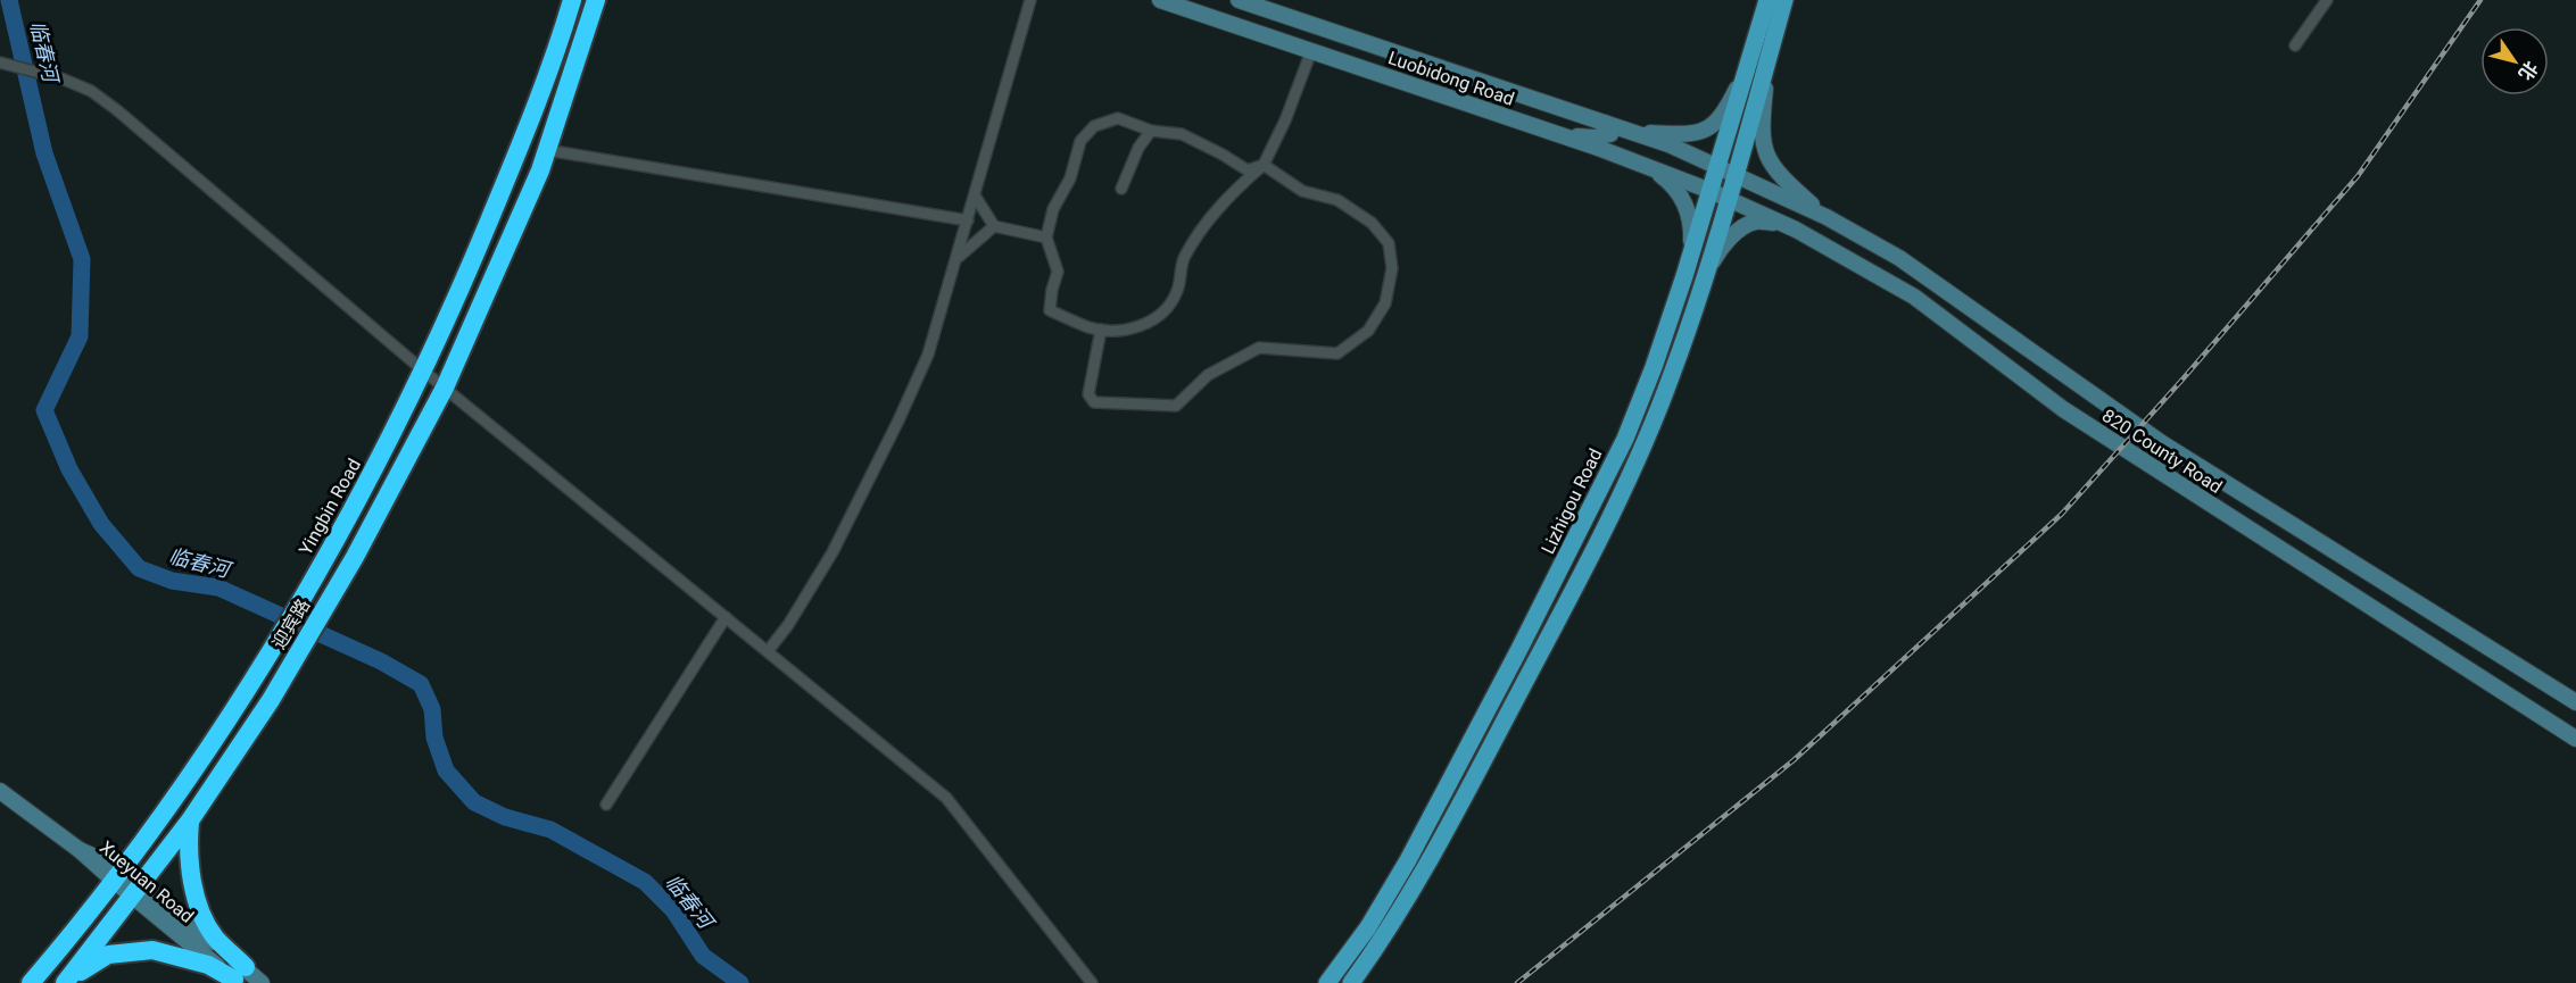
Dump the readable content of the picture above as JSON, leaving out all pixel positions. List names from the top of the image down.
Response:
{
  "streets": {
    "highway": ["Yingbin Road", "迎宾路"],
    "main road": [
      "Luobidong Road",
      "820 County Road",
      "Lizhigou Road",
      "Xueyuan Road"
    ]
  },
  "crossings": [
    ["Luobidong Road", "820 County Road"],
    ["Luobidong Road", "Lizhigou Road"],
    ["820 County Road", "Lizhigou Road"],
    ["Yingbin Road", "Xueyuan Road"]
  ],
  "water": ["临春河"],
  "north": "bottom right"
}
